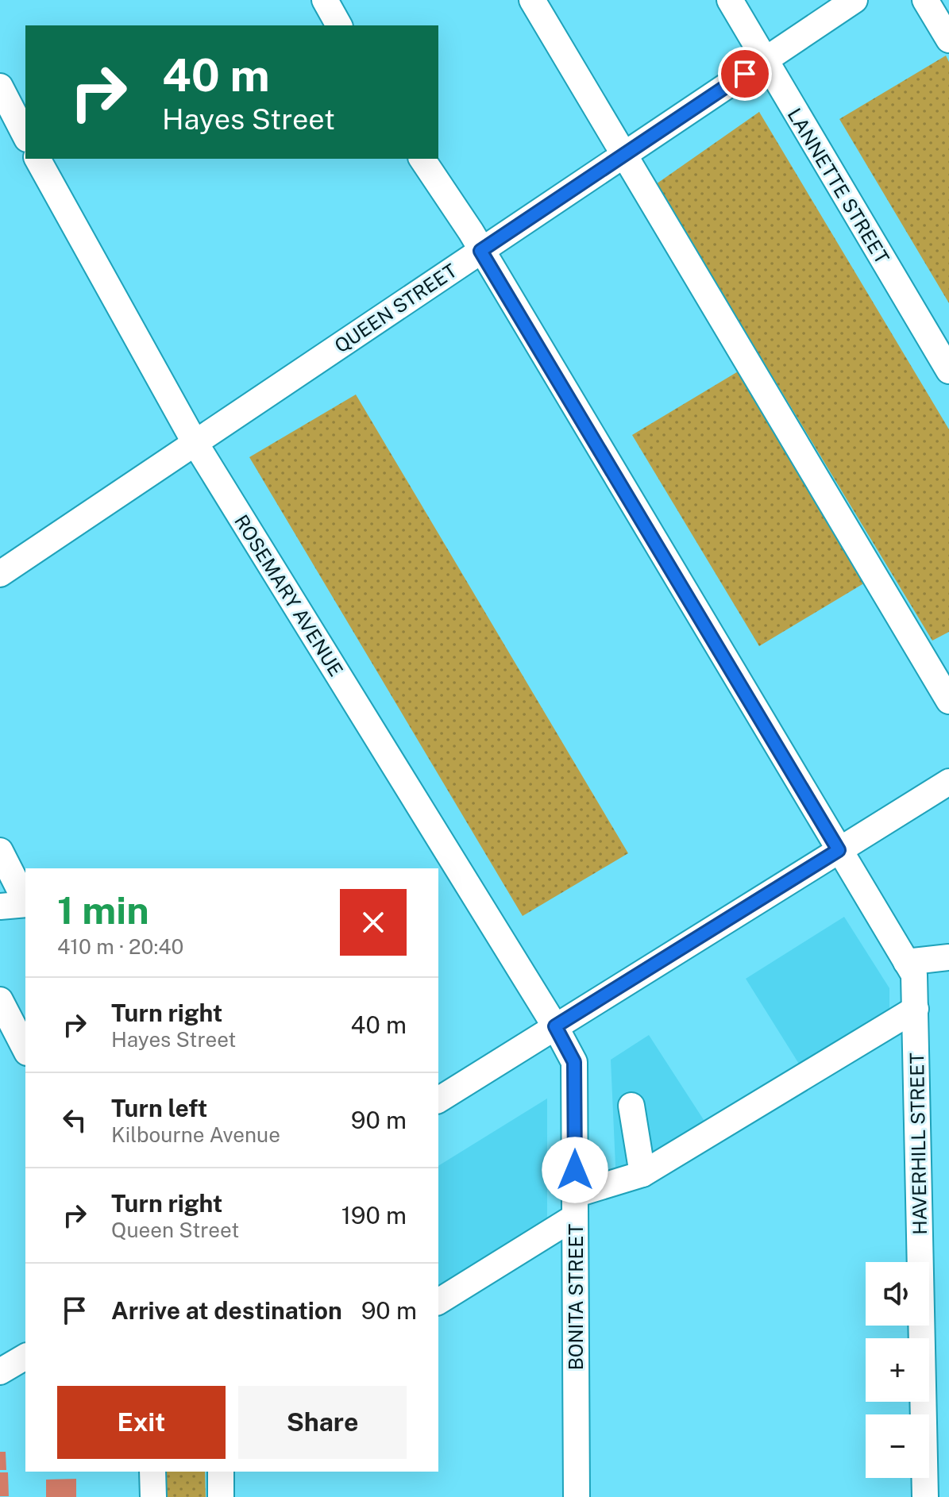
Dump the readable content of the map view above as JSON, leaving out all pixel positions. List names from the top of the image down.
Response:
{
  "streets": {
    "street": [
      "LANNETTE STREET",
      "QUEEN STREET",
      "ROSEMARY AVENUE",
      "HAVERHILL STREET",
      "BONITA STREET"
    ]
  },
  "crossings": [
    ["LANNETTE STREET", "QUEEN STREET"],
    ["QUEEN STREET", "ROSEMARY AVENUE"],
    ["QUEEN STREET", "HAVERHILL STREET"],
    ["ROSEMARY AVENUE", "BONITA STREET"]
  ],
  "page": {
    "turn": ["40 m", "Hayes Street"],
    "heading": ["1 min", "410 m · 20:40"],
    "list": [
      {
        "name": "Turn right",
        "note": "Hayes Street",
        "value": "40 m"
      },
      {
        "name": "Turn left",
        "note": "Kilbourne Avenue",
        "value": "90 m"
      },
      {
        "name": "Turn right",
        "note": "Queen Street",
        "value": "190 m"
      },
      {
        "name": "Arrive at destination",
        "value": "90 m"
      }
    ],
    "map_buttons": ["+", "−"],
    "buttons": ["Exit", "Share"]
  }
}
